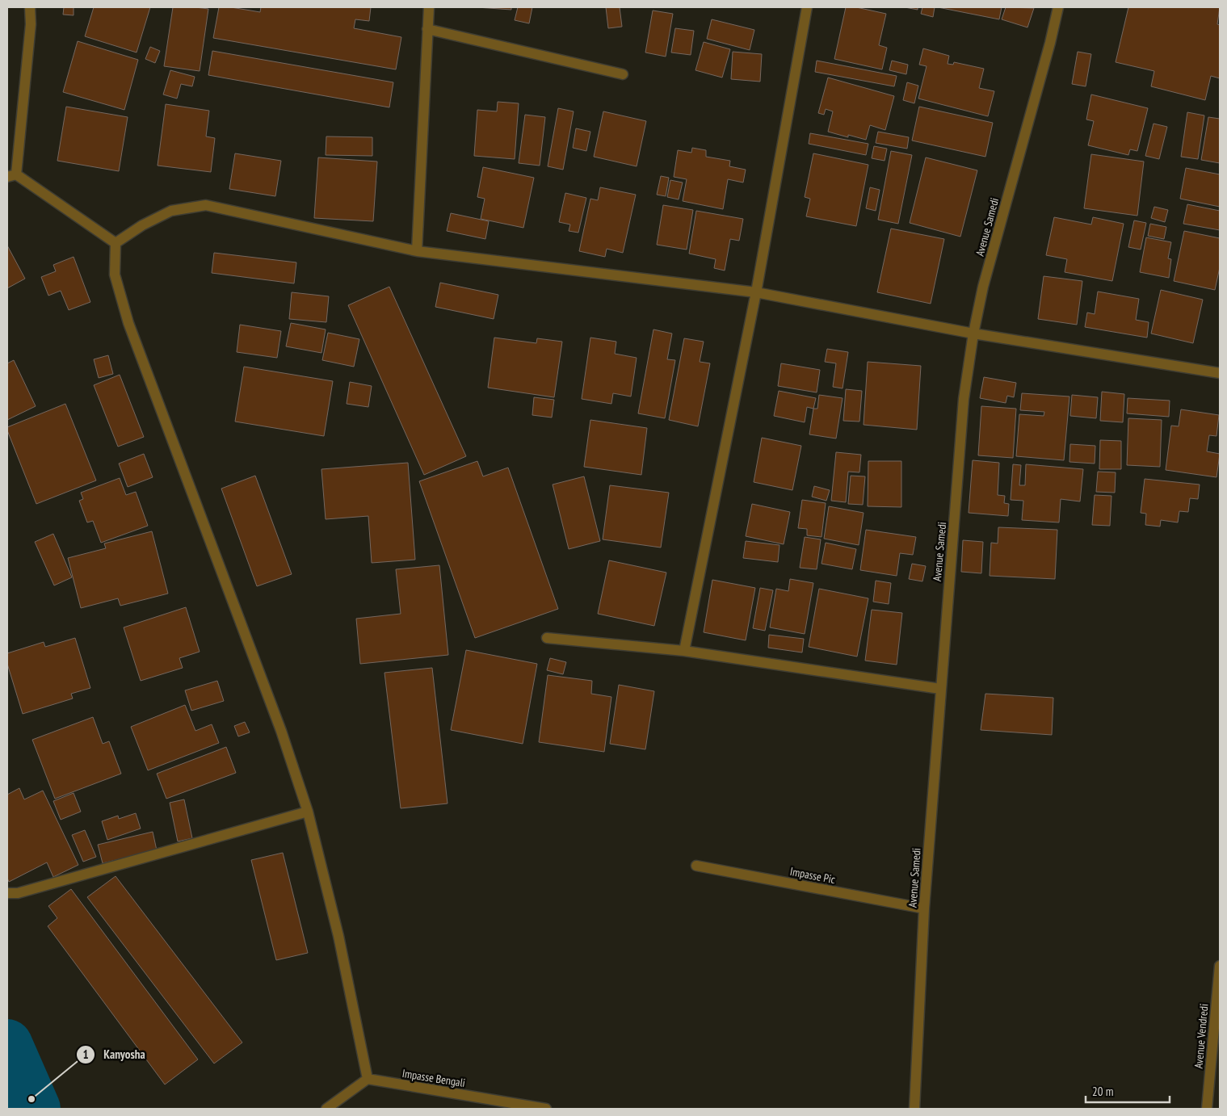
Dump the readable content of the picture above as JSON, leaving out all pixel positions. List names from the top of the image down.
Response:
{
  "streets": {
    "street": [
      "Avenue Samedi",
      "Impasse Pic",
      "Avenue Vendredi",
      "Impasse Bengali"
    ]
  },
  "crossings": [
    ["Avenue Samedi", "Impasse Pic"]
  ],
  "places": ["Kanyosha"],
  "scale_bar": "20 m"
}
